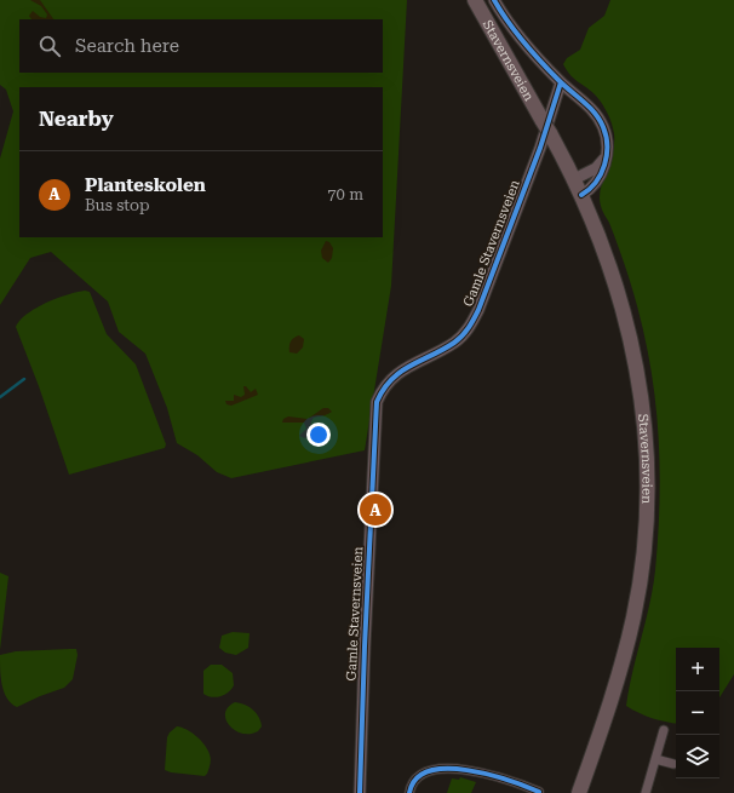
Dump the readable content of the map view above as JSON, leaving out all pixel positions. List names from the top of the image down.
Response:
{
  "streets": {
    "main road": ["Stavernsveien"],
    "street": ["Gamle Stavernsveien"]
  },
  "page": {
    "search": "Search here",
    "heading": "Nearby",
    "list": [
      {
        "mark": "A",
        "name": "Planteskolen",
        "note": "Bus stop",
        "value": "70 m"
      }
    ],
    "pins": "A",
    "map_buttons": ["+", "−"]
  }
}
